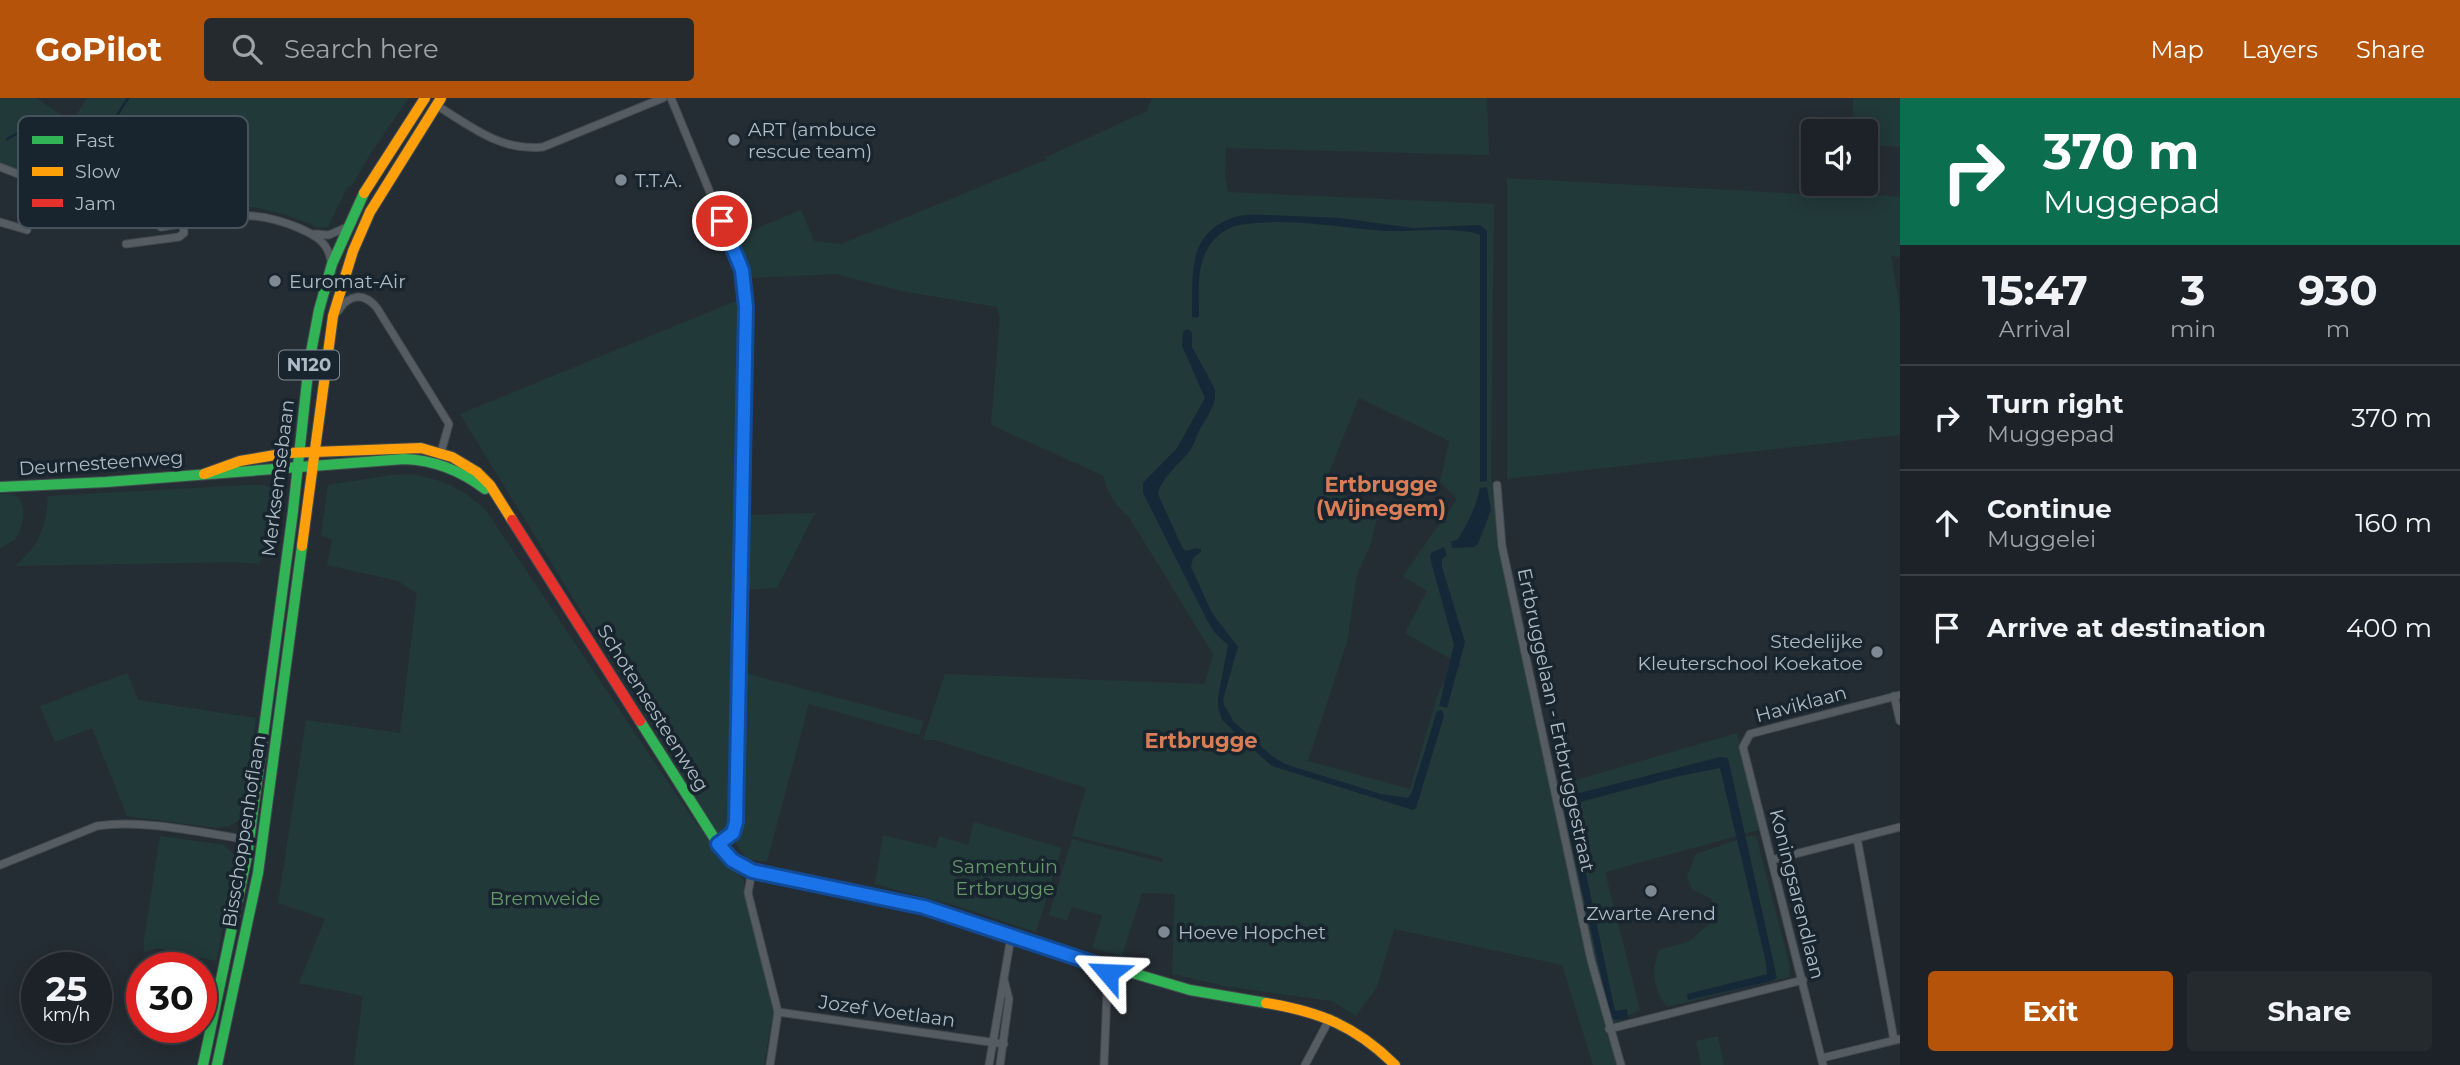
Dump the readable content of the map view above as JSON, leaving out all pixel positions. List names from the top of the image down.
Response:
{
  "streets": {
    "main road": [
      "N120",
      "Deurnesteenweg",
      "Merksemsebaan",
      "Schotensesteenweg",
      "Bisschoppenhoflaan"
    ],
    "street": [
      "Haviklaan",
      "Ertbruggelaan - Ertbruggestraat",
      "Koningsarendlaan",
      "Jozef Voetlaan"
    ]
  },
  "crossings": [
    ["Deurnesteenweg", "Merksemsebaan"],
    ["Deurnesteenweg", "Schotensesteenweg"],
    ["Merksemsebaan", "Bisschoppenhoflaan"],
    ["Haviklaan", "Koningsarendlaan"]
  ],
  "districts": ["Ertbrugge (Wijnegem)", "Ertbrugge"],
  "parks": ["Samentuin Ertbrugge", "Bremweide"],
  "places": [
    "ART (ambuce rescue team)",
    "T.T.A.",
    "Euromat-Air",
    "Stedelijke Kleuterschool Koekatoe",
    "Zwarte Arend",
    "Hoeve Hopchet"
  ],
  "legend": ["Fast", "Slow", "Jam"],
  "page": {
    "header": "GoPilot",
    "search": "Search here",
    "nav": ["Map", "Layers", "Share"],
    "turn": ["370 m", "Muggepad"],
    "eta": [
      "15:47",
      "Arrival",
      "3",
      "min",
      "930",
      "m"
    ],
    "list": [
      {
        "name": "Turn right",
        "note": "Muggepad",
        "value": "370 m"
      },
      {
        "name": "Continue",
        "note": "Muggelei",
        "value": "160 m"
      },
      {
        "name": "Arrive at destination",
        "value": "400 m"
      }
    ],
    "speed": "25 km/h",
    "limit": "30",
    "buttons": ["Exit", "Share"]
  }
}
